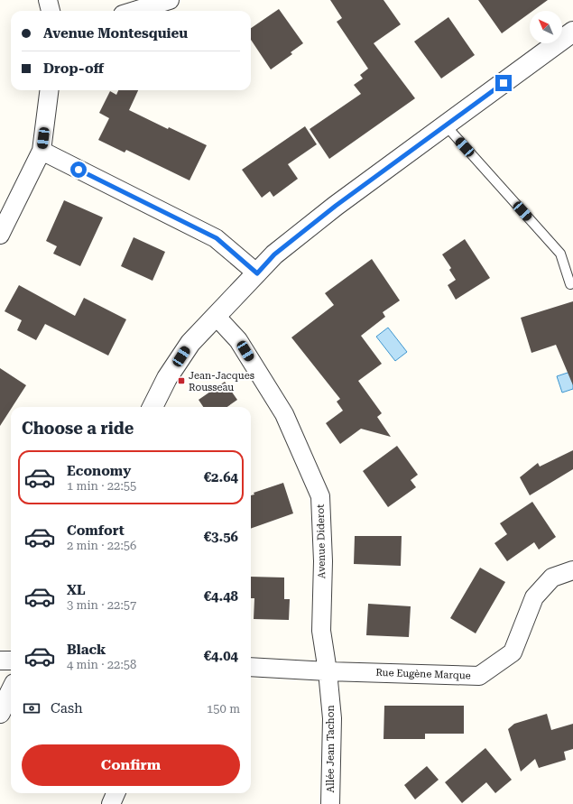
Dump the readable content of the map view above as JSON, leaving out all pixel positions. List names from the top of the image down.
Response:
{
  "streets": {
    "street": ["Avenue Diderot", "Rue Eugène Marque", "Allée Jean Tachon"]
  },
  "crossings": [
    ["Avenue Diderot", "Rue Eugène Marque"],
    ["Avenue Diderot", "Allée Jean Tachon"],
    ["Rue Eugène Marque", "Allée Jean Tachon"]
  ],
  "places": {
    "transit": ["Jean-Jacques Rousseau"]
  },
  "north": "top left",
  "page": {
    "banner": ["Avenue Montesquieu", "Drop-off"],
    "heading": "Choose a ride",
    "list": [
      {
        "name": "Economy",
        "note": "1 min · 22:55",
        "value": "€2.64"
      },
      {
        "name": "Comfort",
        "note": "2 min · 22:56",
        "value": "€3.56"
      },
      {
        "name": "XL",
        "note": "3 min · 22:57",
        "value": "€4.48"
      },
      {
        "name": "Black",
        "note": "4 min · 22:58",
        "value": "€4.04"
      }
    ],
    "pay": ["Cash", "150 m"],
    "buttons": "Confirm"
  }
}
